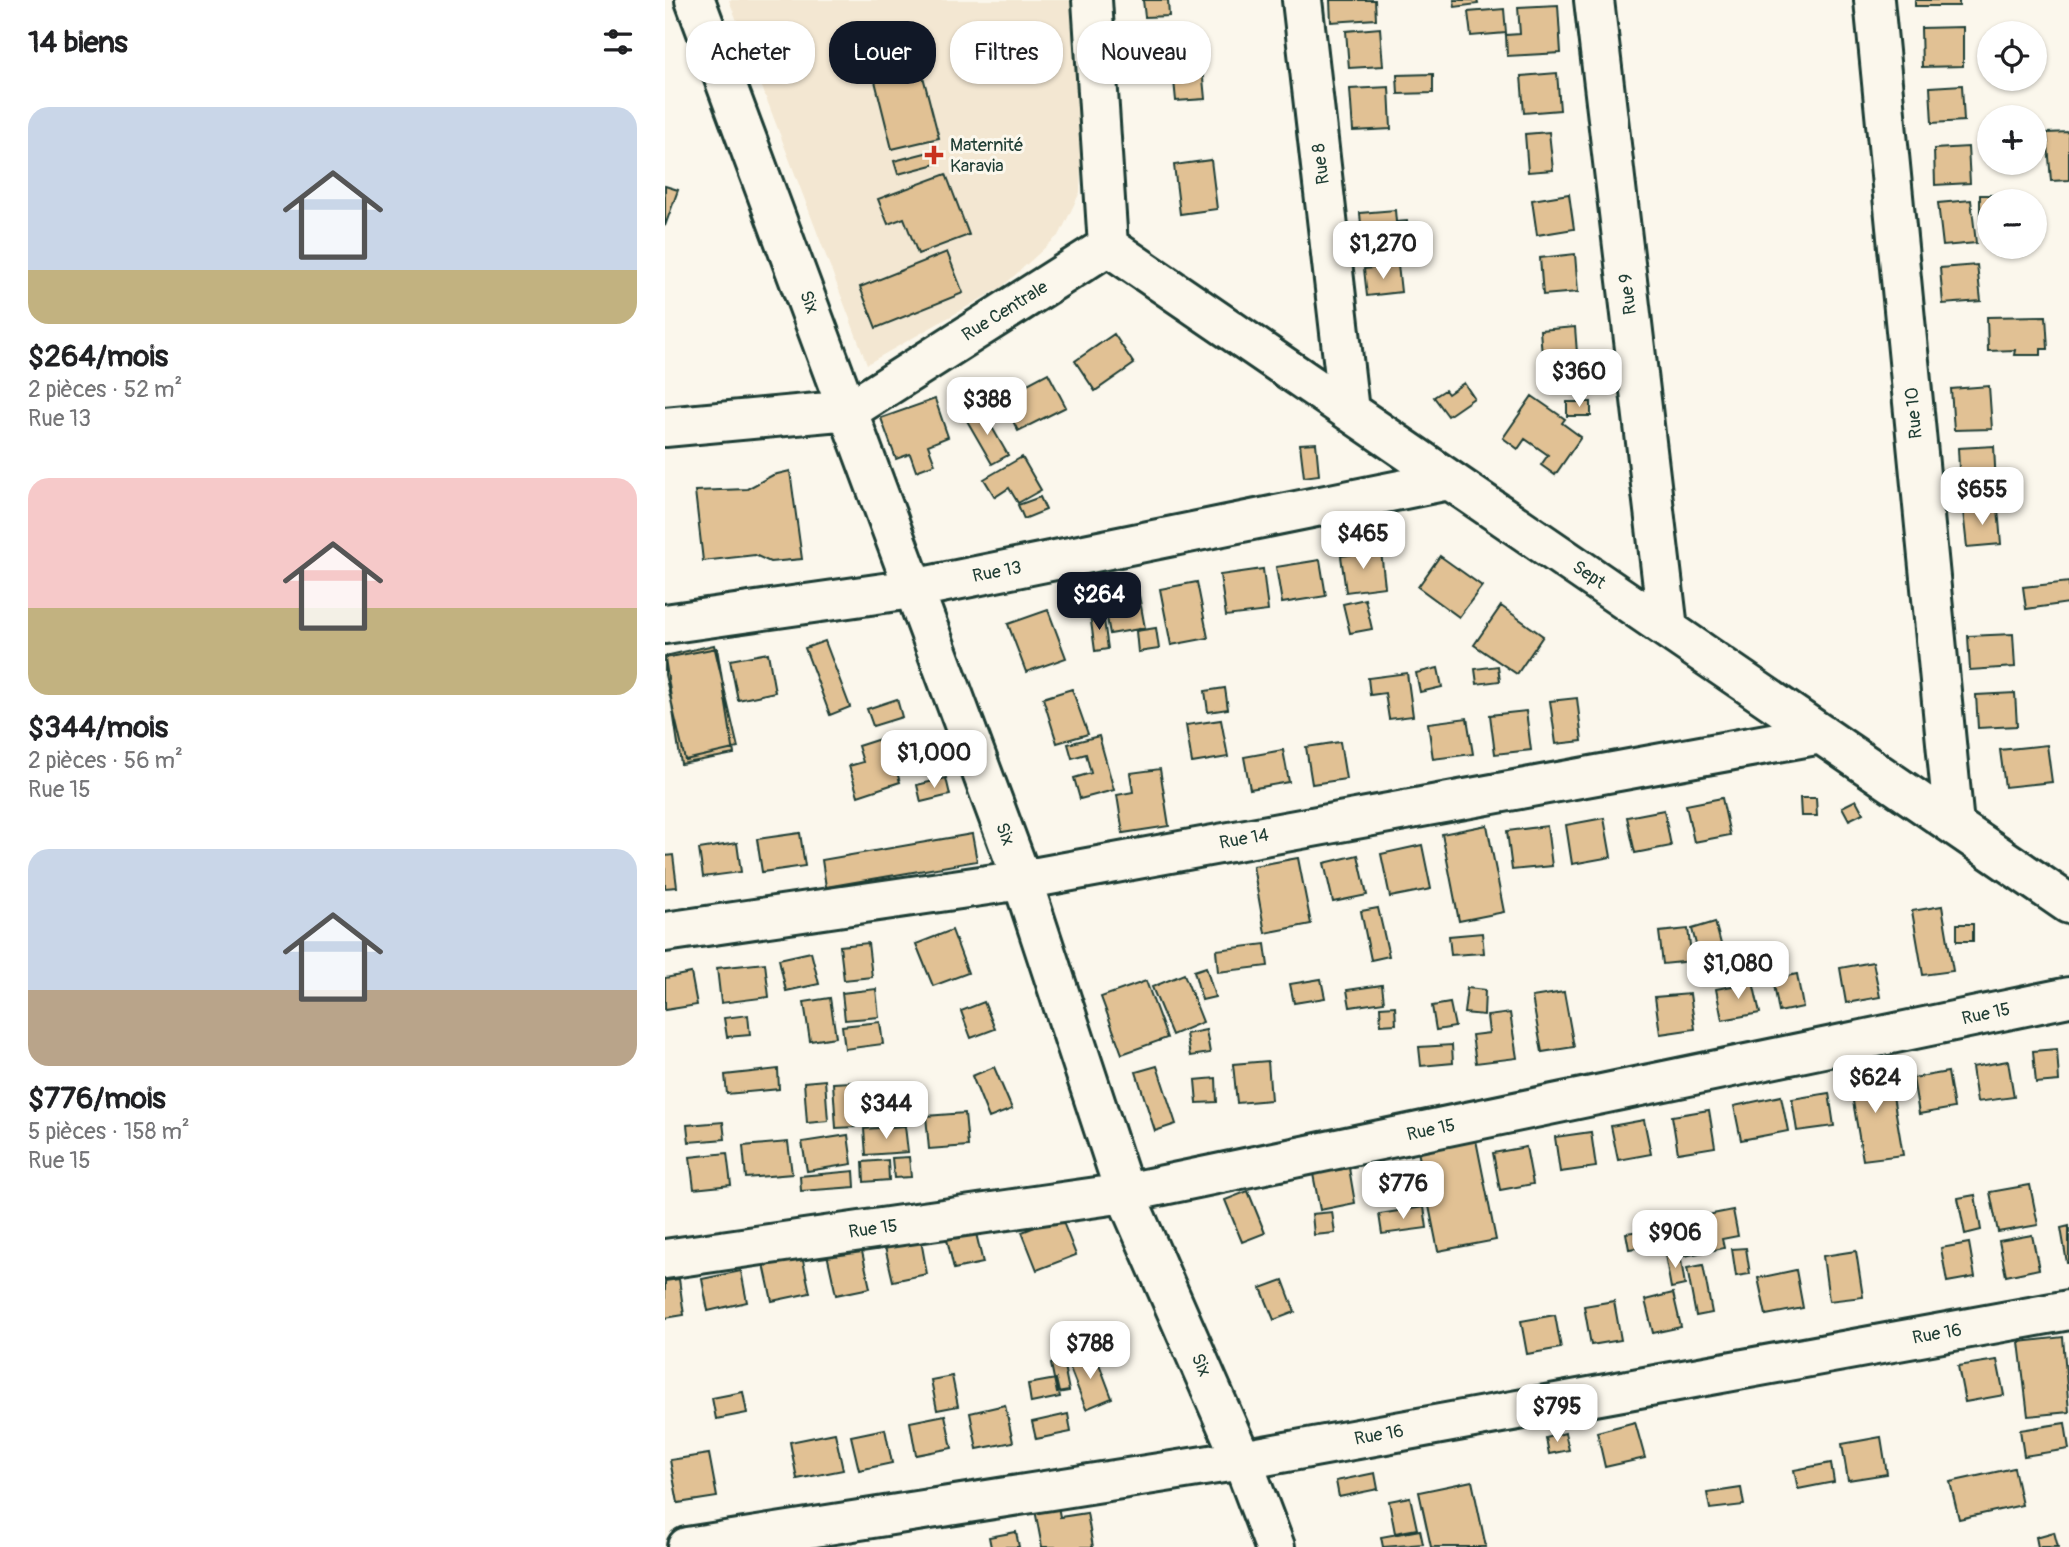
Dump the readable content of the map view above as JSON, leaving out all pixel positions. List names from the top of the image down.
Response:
{
  "streets": {
    "street": [
      "Rue 8",
      "Rue 9",
      "Six",
      "Rue Centrale",
      "Rue 10",
      "Rue 13",
      "Sept",
      "Rue 14",
      "Rue 15",
      "Rue 16"
    ]
  },
  "crossings": [
    ["Rue 8", "Sept"],
    ["Rue 9", "Sept"],
    ["Six", "Rue Centrale"],
    ["Six", "Rue 13"],
    ["Six", "Rue 14"],
    ["Six", "Rue 15"],
    ["Six", "Rue 16"],
    ["Rue Centrale", "Sept"],
    ["Rue 10", "Sept"],
    ["Rue 13", "Sept"],
    ["Sept", "Rue 14"]
  ],
  "places": {
    "health": ["Maternité Karavia"]
  },
  "page": {
    "heading": "14 biens",
    "map_buttons": ["+", "−"],
    "chip": [
      "Acheter",
      "Louer",
      "Filtres",
      "Nouveau"
    ],
    "list": [
      {
        "name": "$264/mois",
        "note": "2 pièces · 52 m² · Rue 13"
      },
      {
        "name": "$344/mois",
        "note": "2 pièces · 56 m² · Rue 15"
      },
      {
        "name": "$776/mois",
        "note": "5 pièces · 158 m² · Rue 15"
      }
    ],
    "price": [
      "$1,270",
      "$360",
      "$388",
      "$655",
      "$465",
      "$264",
      "$1,000",
      "$1,080",
      "$624",
      "$344",
      "$776",
      "$906",
      "$788",
      "$795"
    ]
  }
}
